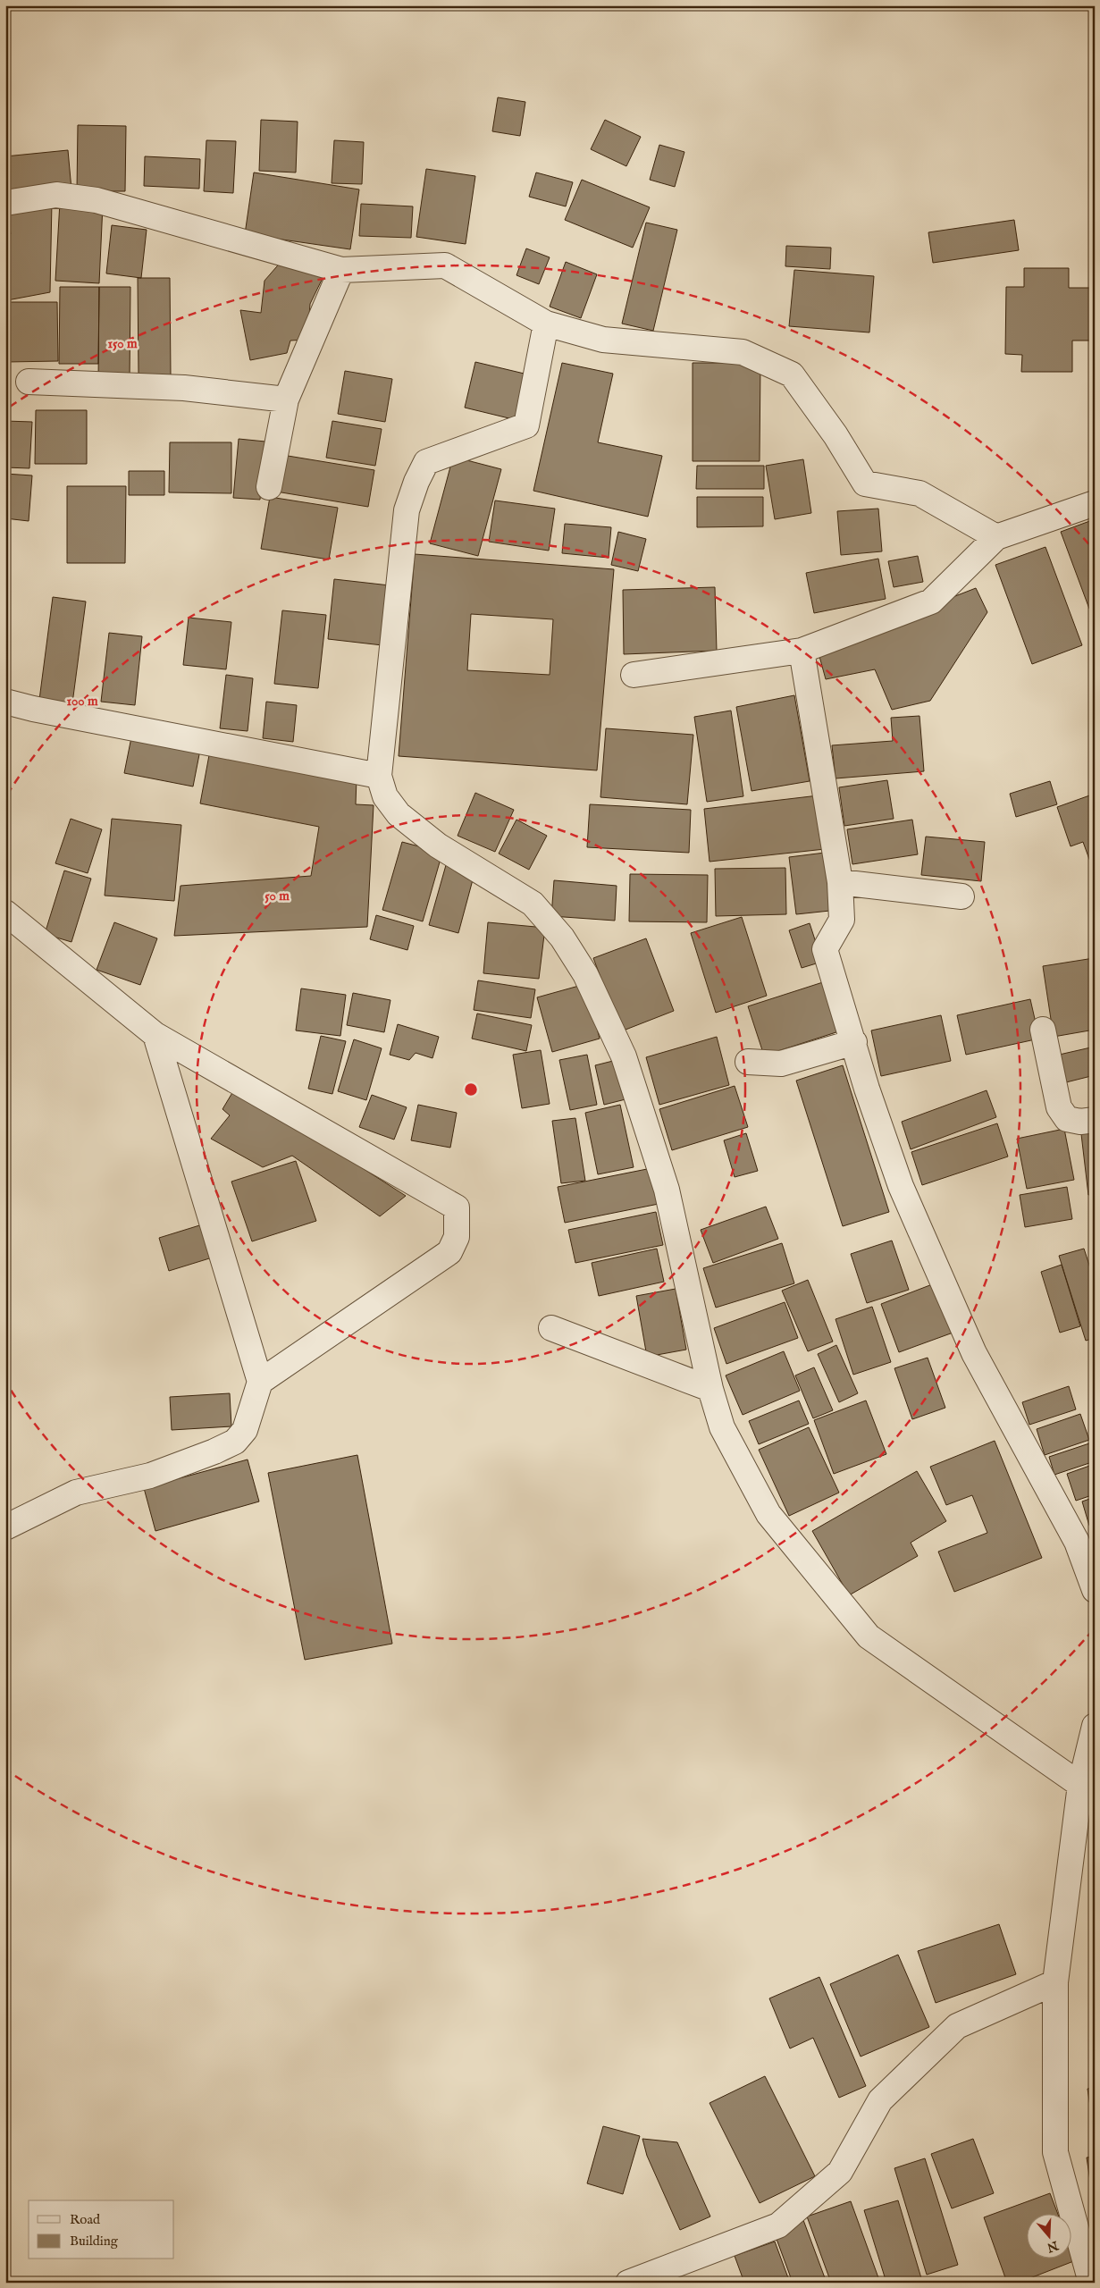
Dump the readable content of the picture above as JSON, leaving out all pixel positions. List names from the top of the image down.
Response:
{
  "legend": ["Road", "Building"],
  "north": "bottom",
  "rings": ["150 m", "100 m", "50 m"]
}
